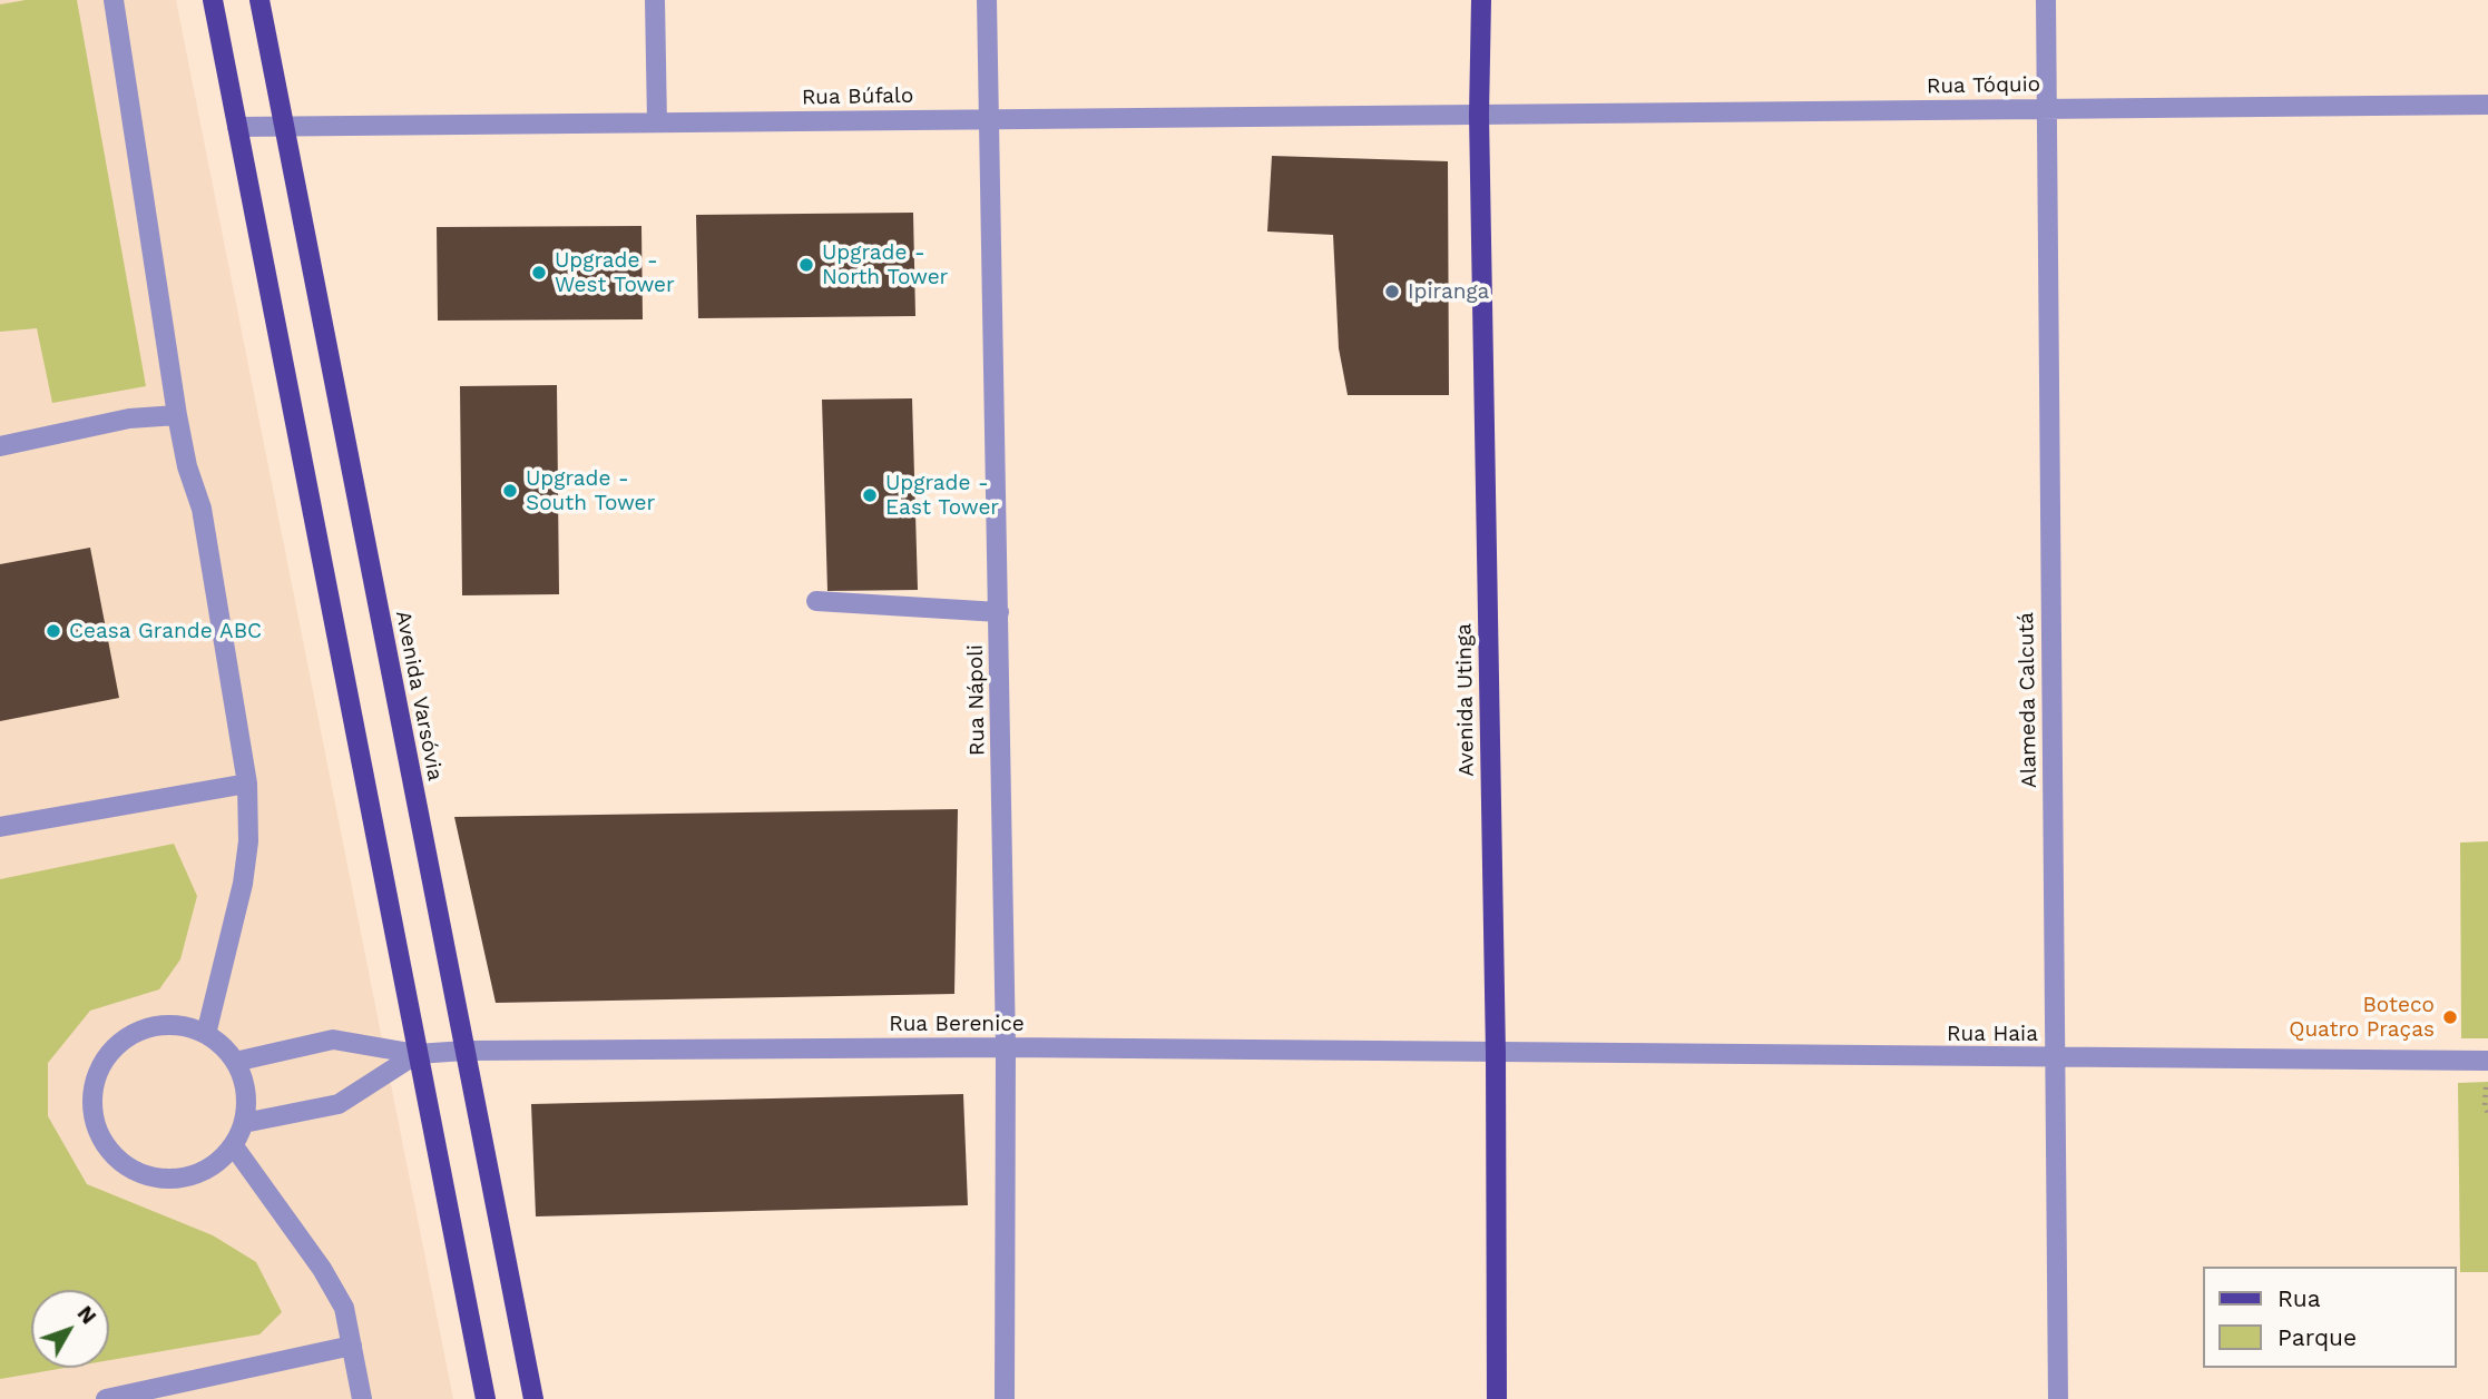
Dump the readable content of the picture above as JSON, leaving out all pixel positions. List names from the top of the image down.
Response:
{
  "streets": {
    "main road": ["Avenida Varsóvia", "Avenida Utinga"],
    "street": [
      "Rua Tóquio",
      "Rua Búfalo",
      "Rua Nápoli",
      "Alameda Calcutá",
      "Rua Berenice",
      "Rua Haia"
    ]
  },
  "crossings": [
    ["Rua Tóquio", "Rua Búfalo"],
    ["Rua Tóquio", "Avenida Utinga"],
    ["Rua Tóquio", "Alameda Calcutá"],
    ["Rua Búfalo", "Avenida Varsóvia"],
    ["Rua Búfalo", "Rua Nápoli"],
    ["Rua Búfalo", "Avenida Utinga"],
    ["Avenida Varsóvia", "Rua Berenice"],
    ["Rua Nápoli", "Rua Berenice"],
    ["Avenida Utinga", "Rua Berenice"],
    ["Avenida Utinga", "Rua Haia"],
    ["Alameda Calcutá", "Rua Haia"],
    ["Rua Berenice", "Rua Haia"]
  ],
  "places": [
    "Upgrade - North Tower",
    "Upgrade - West Tower",
    "Ipiranga",
    "Upgrade - South Tower",
    "Upgrade - East Tower",
    "Ceasa Grande ABC",
    "Boteco Quatro Praças"
  ],
  "legend": ["Rua", "Parque"],
  "north": "top right"
}
